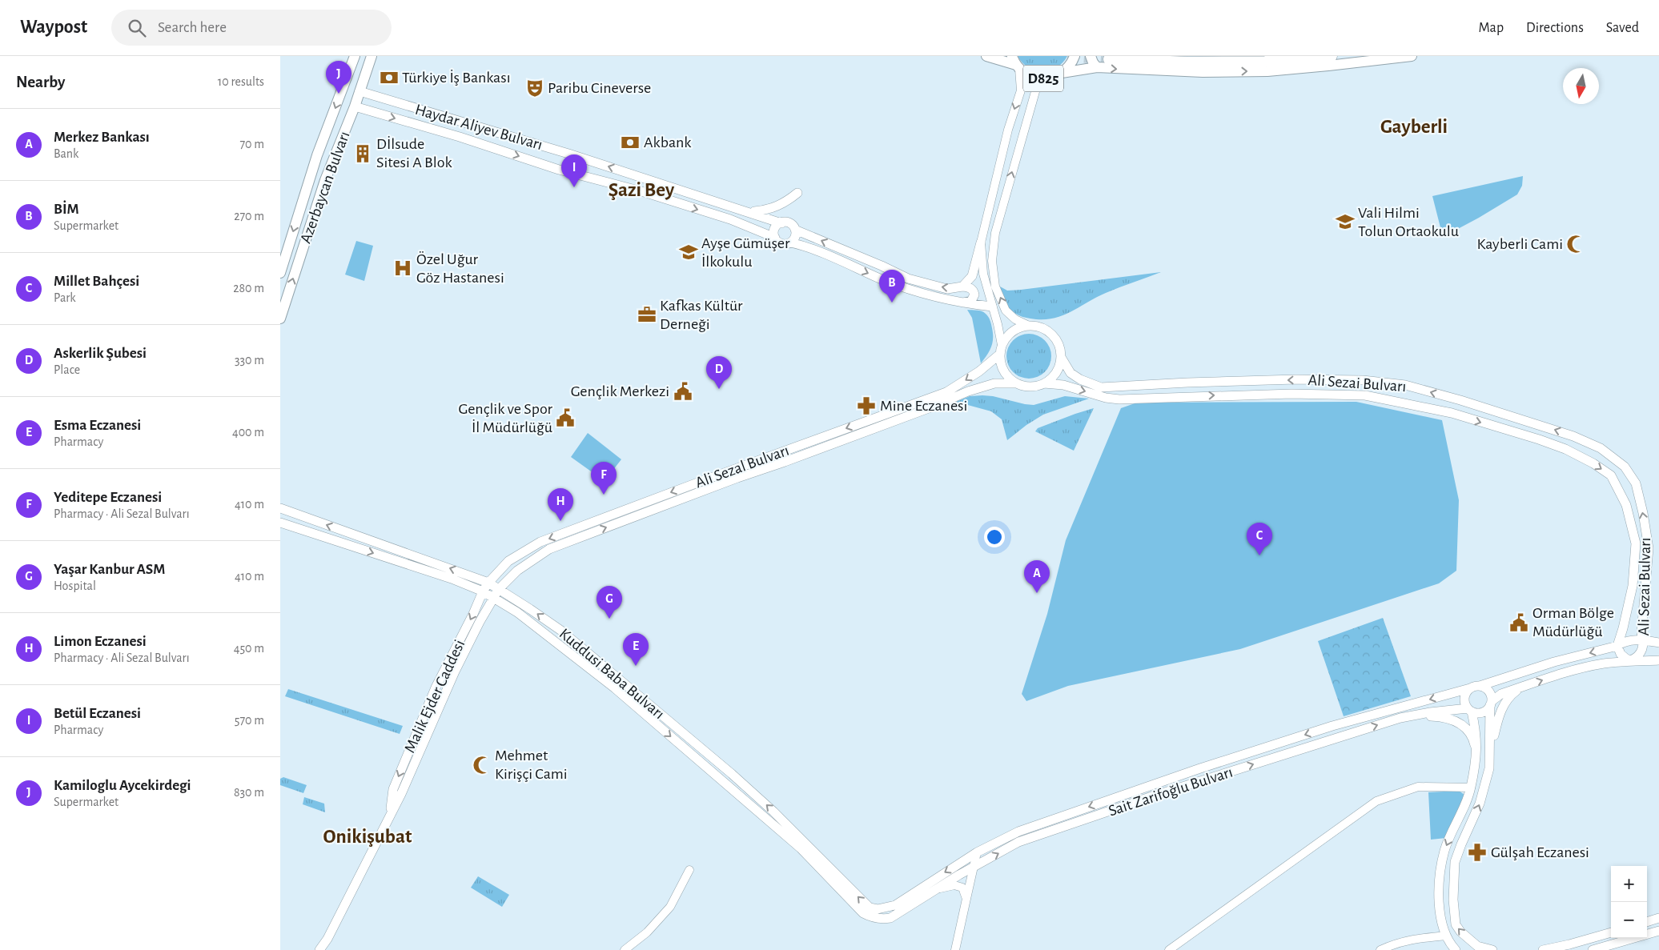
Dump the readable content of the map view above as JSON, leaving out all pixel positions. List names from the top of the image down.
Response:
{
  "streets": {
    "main road": [
      "D825",
      "Haydar Aliyev Bulvarı",
      "Azerbaycan Bulvarı",
      "Ali Sezai Bulvarı",
      "Ali Sezal Bulvarı",
      "Kuddusi Baba Bulvarı",
      "Malik Ejder Caddesi",
      "Sait Zarifoğlu Bulvarı"
    ]
  },
  "crossings": [
    ["Haydar Aliyev Bulvarı", "Azerbaycan Bulvarı"],
    ["Ali Sezai Bulvarı", "Ali Sezal Bulvarı"],
    ["Ali Sezal Bulvarı", "Kuddusi Baba Bulvarı"],
    ["Ali Sezal Bulvarı", "Malik Ejder Caddesi"],
    ["Kuddusi Baba Bulvarı", "Malik Ejder Caddesi"],
    ["Kuddusi Baba Bulvarı", "Sait Zarifoğlu Bulvarı"]
  ],
  "districts": ["Gayberli", "Şazi Bey", "Onikişubat"],
  "places": {
    "bank": ["Türkiye İş Bankası", "Akbank"],
    "theatre": ["Paribu Cineverse"],
    "building": ["Dİlsude Sitesi A Blok"],
    "school or university": ["Vali Hilmi Tolun Ortaokulu", "Ayşe Gümüşer İlkokulu"],
    "mosque": ["Kayberli Cami", "Mehmet Kirişçi Cami"],
    "hospital": ["Özel Uğur Göz Hastanesi"],
    "office": ["Kafkas Kültür Derneği"],
    "public building": ["Gençlik Merkezi", "Gençlik ve Spor İl Müdürlüğü", "Orman Bölge Müdürlüğü"],
    "pharmacy": ["Mine Eczanesi", "Gülşah Eczanesi"]
  },
  "north": "bottom",
  "page": {
    "header": "Waypost",
    "search": "Search here",
    "nav": ["Map", "Directions", "Saved"],
    "heading": ["Nearby", "10 results"],
    "pins": [
      "J",
      "I",
      "B",
      "D",
      "F",
      "H",
      "C",
      "A",
      "G",
      "E"
    ],
    "list": [
      {
        "mark": "A",
        "name": "Merkez Bankası",
        "note": "Bank",
        "value": "70 m"
      },
      {
        "mark": "B",
        "name": "BİM",
        "note": "Supermarket",
        "value": "270 m"
      },
      {
        "mark": "C",
        "name": "Millet Bahçesi",
        "note": "Park",
        "value": "280 m"
      },
      {
        "mark": "D",
        "name": "Askerlik Şubesi",
        "note": "Place",
        "value": "330 m"
      },
      {
        "mark": "E",
        "name": "Esma Eczanesi",
        "note": "Pharmacy",
        "value": "400 m"
      },
      {
        "mark": "F",
        "name": "Yeditepe Eczanesi",
        "note": "Pharmacy · Ali Sezal Bulvarı",
        "value": "410 m"
      },
      {
        "mark": "G",
        "name": "Yaşar Kanbur ASM",
        "note": "Hospital",
        "value": "410 m"
      },
      {
        "mark": "H",
        "name": "Limon Eczanesi",
        "note": "Pharmacy · Ali Sezal Bulvarı",
        "value": "450 m"
      },
      {
        "mark": "I",
        "name": "Betül Eczanesi",
        "note": "Pharmacy",
        "value": "570 m"
      },
      {
        "mark": "J",
        "name": "Kamiloglu Aycekirdegi",
        "note": "Supermarket",
        "value": "830 m"
      }
    ],
    "map_buttons": ["+", "−"]
  }
}
